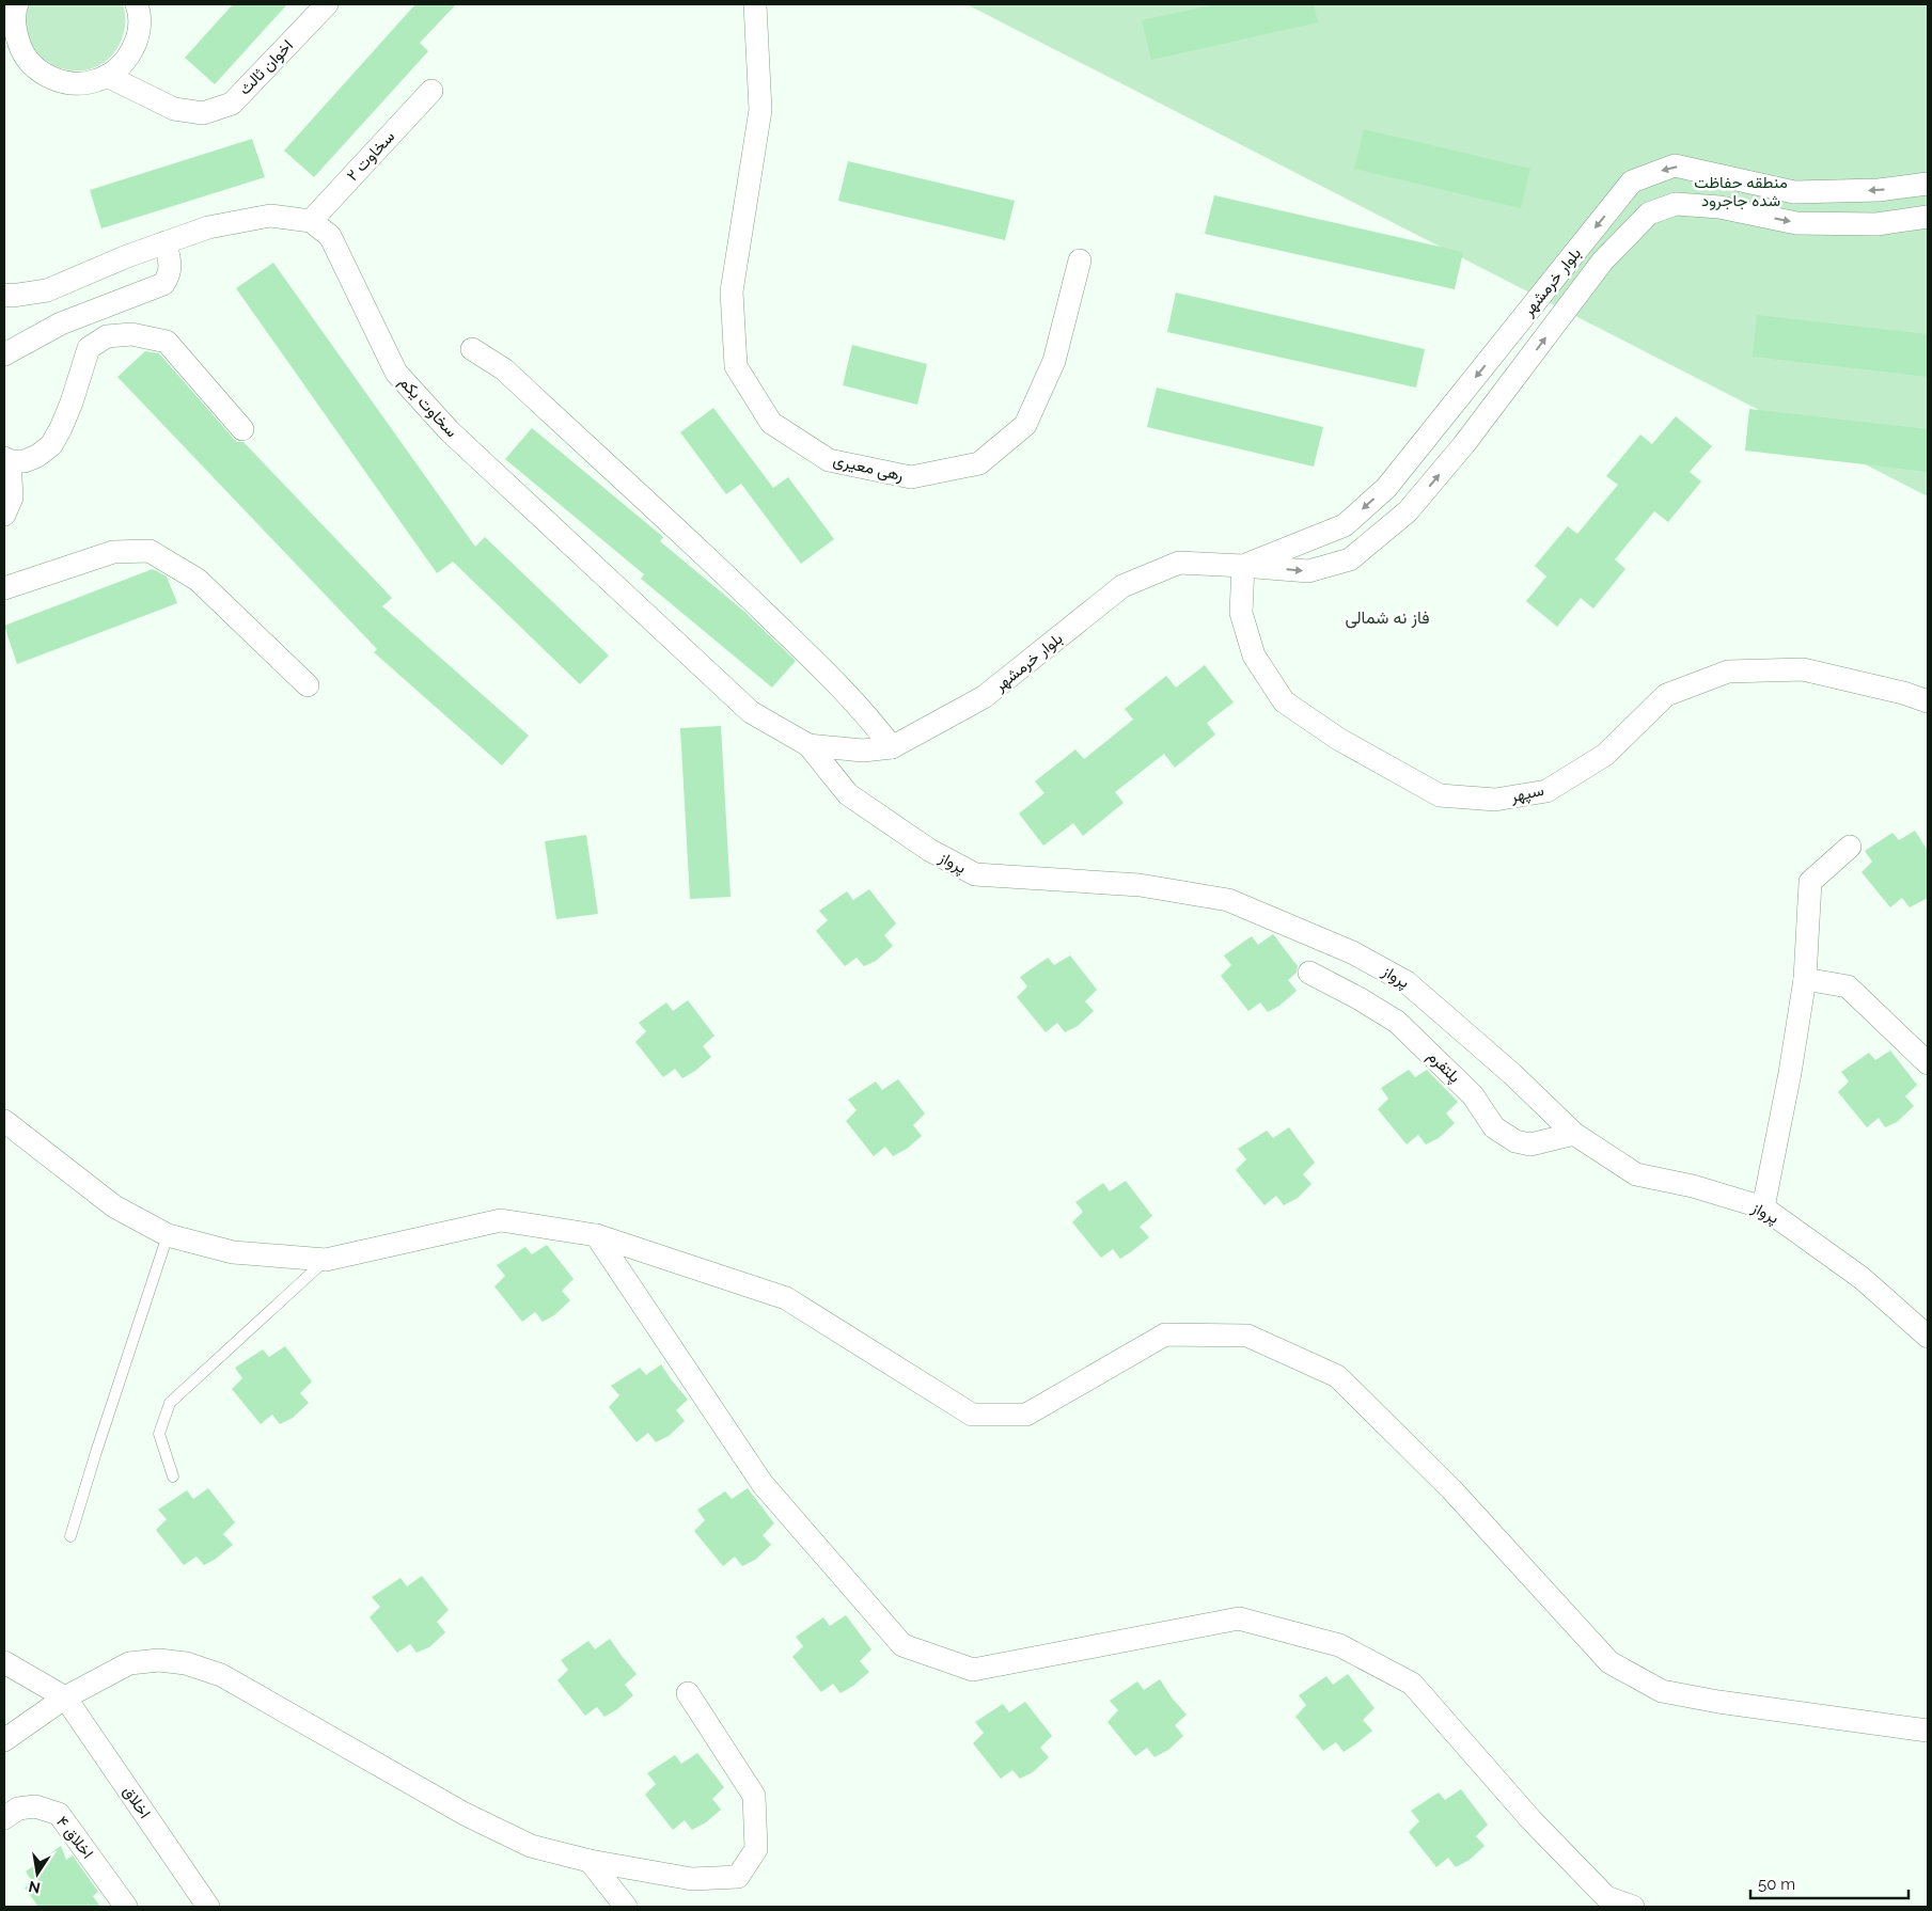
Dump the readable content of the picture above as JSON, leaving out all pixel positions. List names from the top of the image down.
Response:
{
  "streets": {
    "street": [
      "اخوان ثالث",
      "سخاوت ۲",
      "بلوار خرمشهر",
      "سخاوت یکم",
      "رهی معیری",
      "سپهر",
      "پرواز",
      "پلتفرم",
      "اخلاق",
      "اخلاق ۴"
    ]
  },
  "crossings": [
    ["سخاوت ۲", "سخاوت یکم"],
    ["بلوار خرمشهر", "سخاوت یکم"],
    ["بلوار خرمشهر", "سپهر"],
    ["بلوار خرمشهر", "پرواز"],
    ["سخاوت یکم", "پرواز"],
    ["پرواز", "پلتفرم"]
  ],
  "districts": ["فاز نه شمالی"],
  "parks": ["منطقه حفاظت شده جاجرود"],
  "scale_bar": "50 m",
  "north": "bottom"
}
